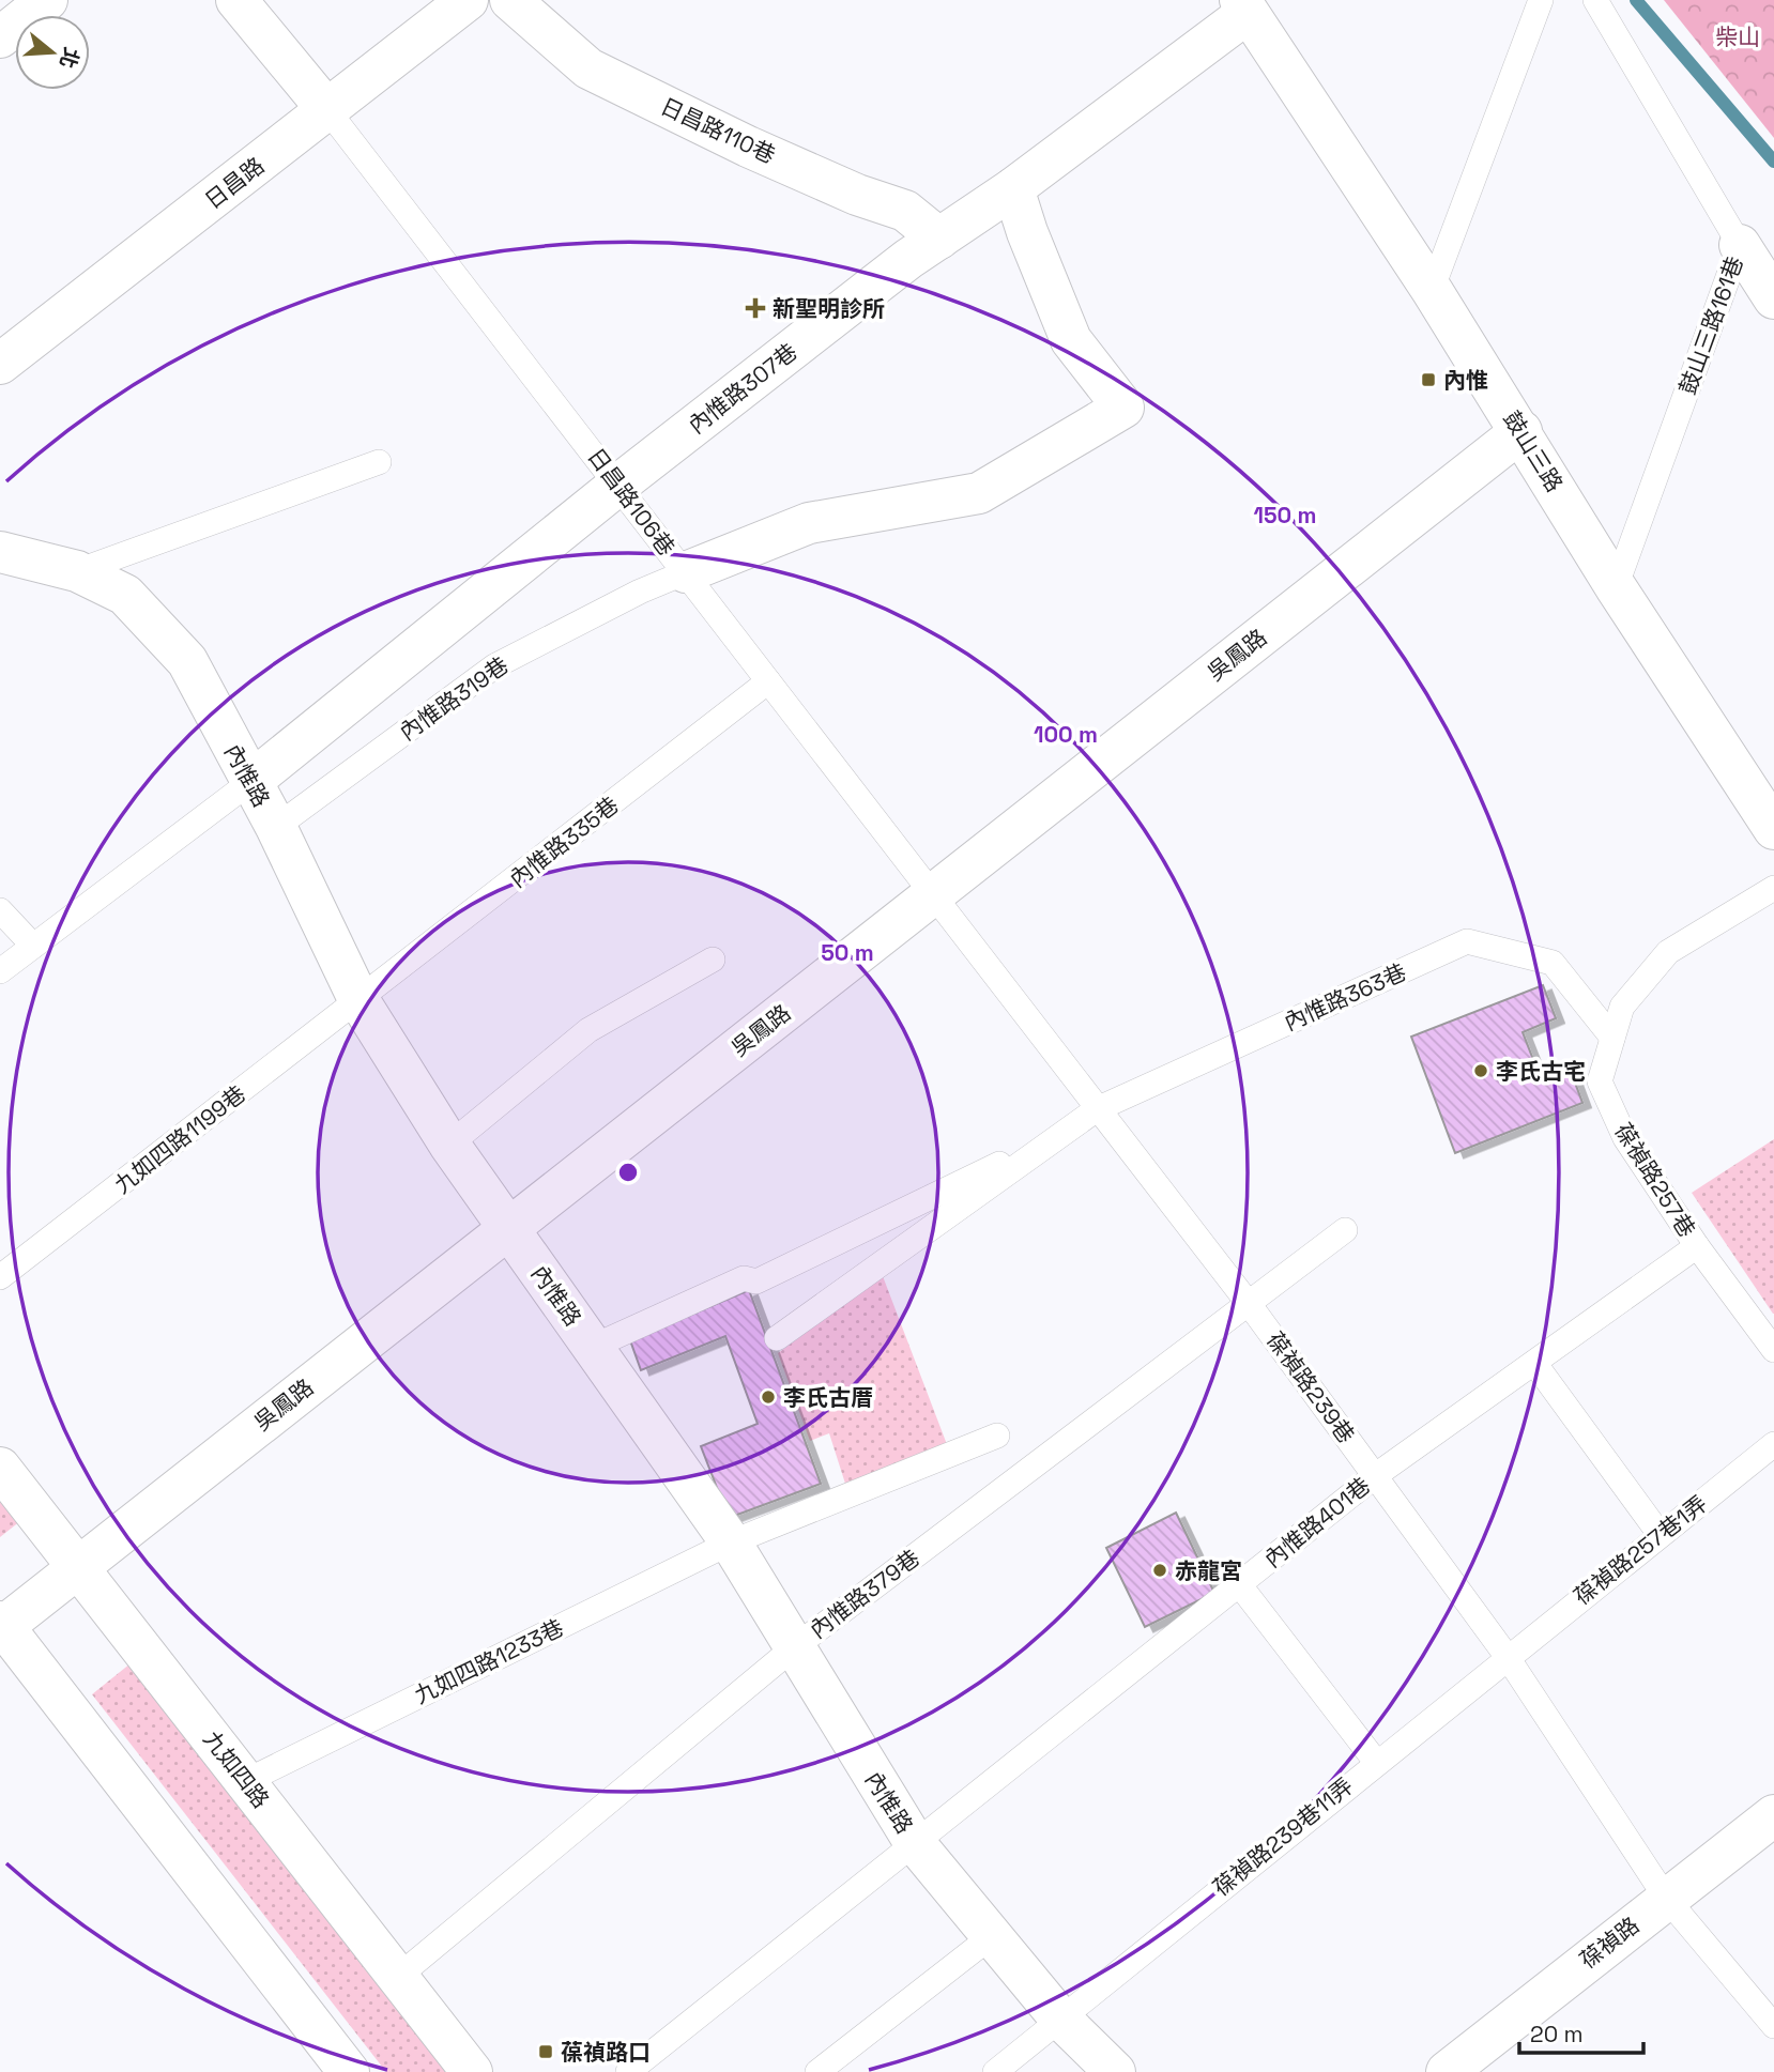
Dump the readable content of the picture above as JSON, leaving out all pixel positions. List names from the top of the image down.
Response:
{
  "streets": {
    "street": [
      "日昌路110巷",
      "日昌路",
      "內惟路307巷",
      "鼓山三路",
      "吳鳳路",
      "內惟路",
      "九如四路",
      "葆禎路"
    ],
    "lane": [
      "鼓山三路161巷",
      "日昌路106巷",
      "內惟路319巷",
      "內惟路335巷",
      "內惟路363巷",
      "九如四路1199巷",
      "葆禎路257巷",
      "葆禎路239巷",
      "內惟路401巷",
      "葆禎路257巷1弄",
      "內惟路379巷",
      "九如四路1233巷",
      "葆禎路239巷11弄"
    ]
  },
  "crossings": [
    ["日昌路110巷", "內惟路307巷"],
    ["日昌路", "日昌路106巷"],
    ["鼓山三路161巷", "鼓山三路"],
    ["內惟路307巷", "鼓山三路"],
    ["內惟路307巷", "日昌路106巷"],
    ["內惟路307巷", "內惟路"],
    ["鼓山三路", "吳鳳路"],
    ["日昌路106巷", "吳鳳路"],
    ["日昌路106巷", "內惟路319巷"],
    ["日昌路106巷", "內惟路335巷"],
    ["日昌路106巷", "葆禎路239巷"],
    ["吳鳳路", "內惟路"],
    ["吳鳳路", "葆禎路239巷"],
    ["吳鳳路", "九如四路"],
    ["內惟路319巷", "內惟路"],
    ["內惟路", "內惟路335巷"],
    ["內惟路", "內惟路363巷"],
    ["內惟路", "九如四路1199巷"],
    ["內惟路", "內惟路401巷"],
    ["內惟路", "內惟路379巷"],
    ["內惟路", "九如四路1233巷"],
    ["內惟路", "葆禎路239巷11弄"],
    ["內惟路335巷", "九如四路1199巷"],
    ["內惟路363巷", "葆禎路257巷"],
    ["內惟路363巷", "葆禎路239巷"],
    ["葆禎路257巷", "內惟路401巷"],
    ["葆禎路239巷", "內惟路401巷"],
    ["葆禎路239巷", "葆禎路257巷1弄"],
    ["葆禎路239巷", "內惟路379巷"],
    ["葆禎路239巷", "葆禎路239巷11弄"],
    ["葆禎路239巷", "葆禎路"],
    ["葆禎路257巷1弄", "葆禎路239巷11弄"],
    ["內惟路379巷", "九如四路"],
    ["九如四路1233巷", "九如四路"]
  ],
  "parks": ["柴山"],
  "places": {
    "health": ["新聖明診所"],
    "transit": ["內惟", "葆禎路口"],
    "other": ["李氏古宅", "李氏古厝", "赤龍宮"]
  },
  "scale_bar": "20 m",
  "north": "right",
  "rings": ["150 m", "100 m", "50 m"]
}
